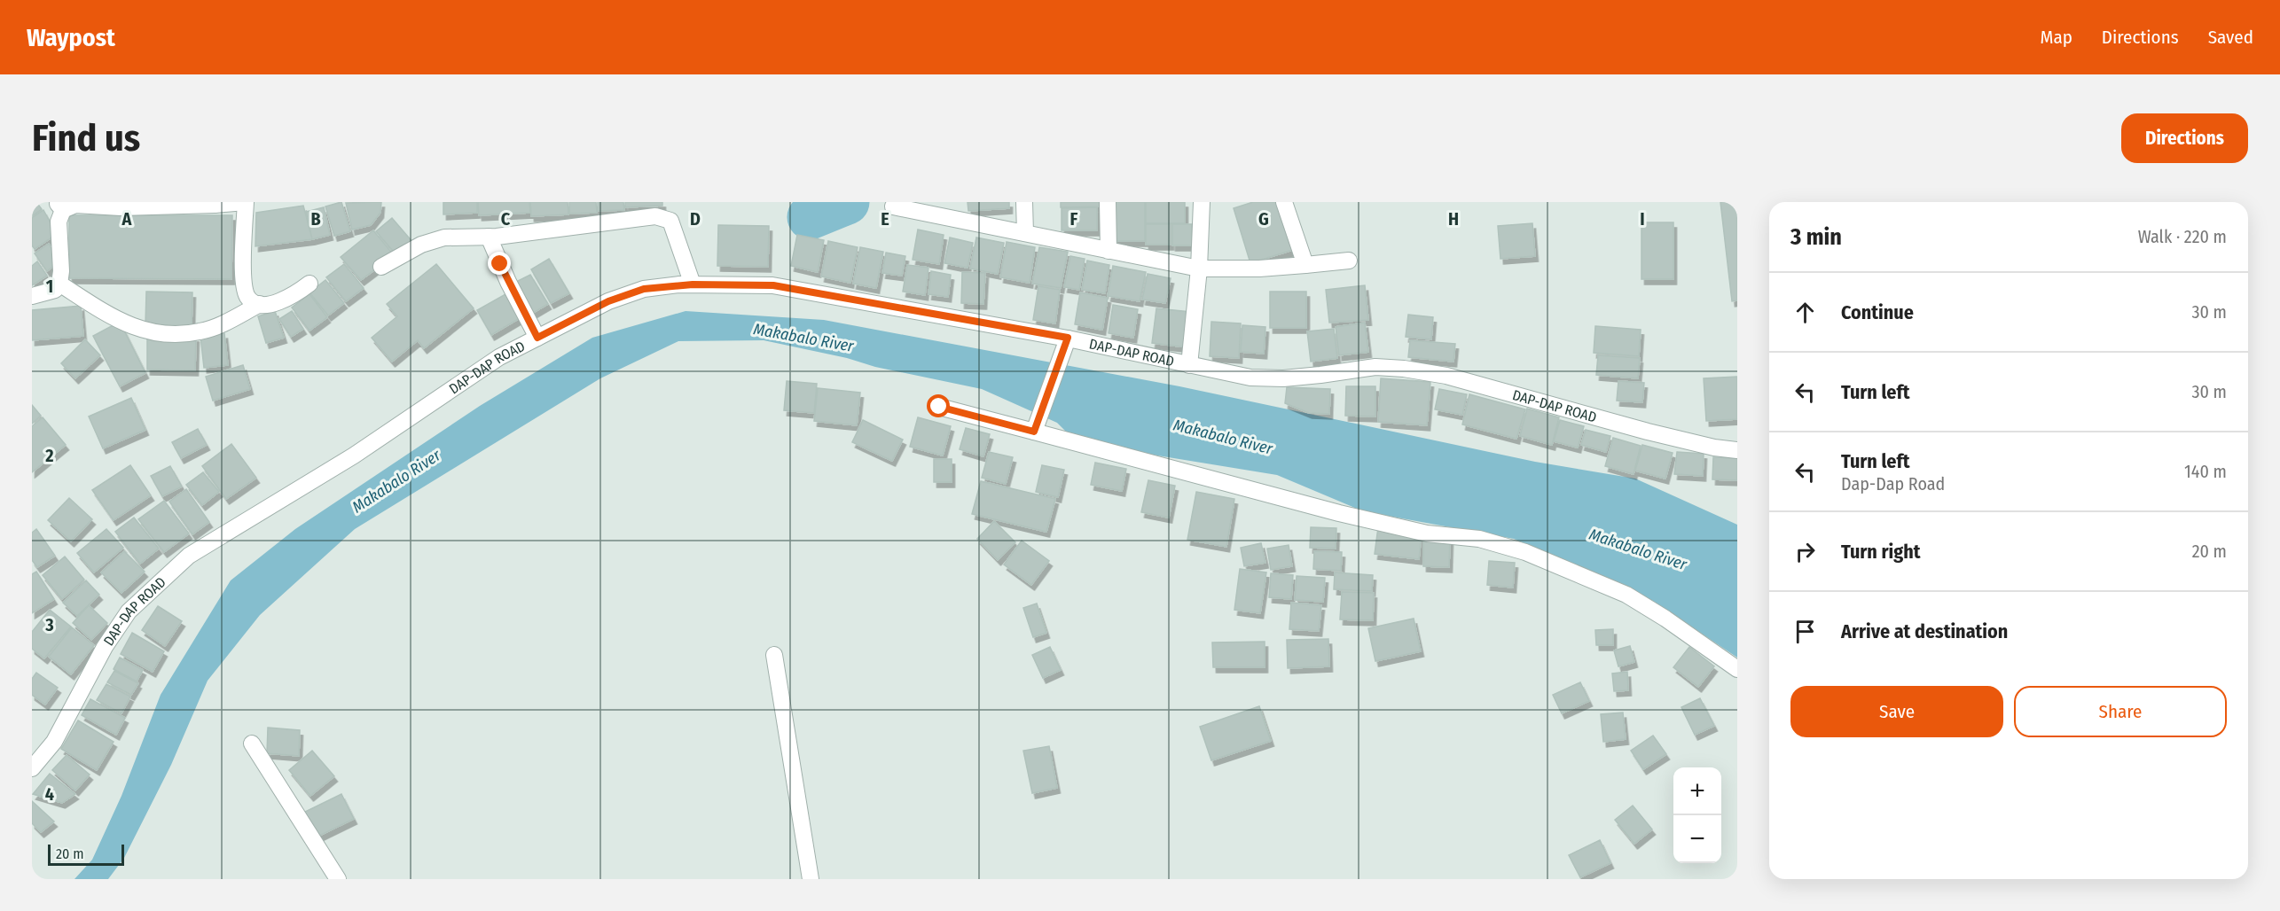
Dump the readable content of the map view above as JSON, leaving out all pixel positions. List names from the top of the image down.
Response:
{
  "streets": {
    "street": ["DAP-DAP ROAD"]
  },
  "water": ["Makabalo River"],
  "scale_bar": "20 m",
  "page": {
    "header": "Waypost",
    "nav": ["Map", "Directions", "Saved"],
    "buttons": [
      "Directions",
      ["Save", "Share"]
    ],
    "title": "Find us",
    "heading": ["3 min", "Walk · 220 m"],
    "list": [
      ["Continue", "30 m"],
      ["Turn left", "30 m"],
      ["Turn left", "Dap-Dap Road", "140 m"],
      ["Turn right", "20 m"],
      "Arrive at destination"
    ],
    "map_buttons": ["+", "−"],
    "scale": "20 m"
  },
  "grid": {
    "columns": [
      "A",
      "B",
      "C",
      "D",
      "E",
      "F",
      "G",
      "H",
      "I"
    ],
    "rows": [
      "1",
      "2",
      "3",
      "4"
    ]
  }
}
